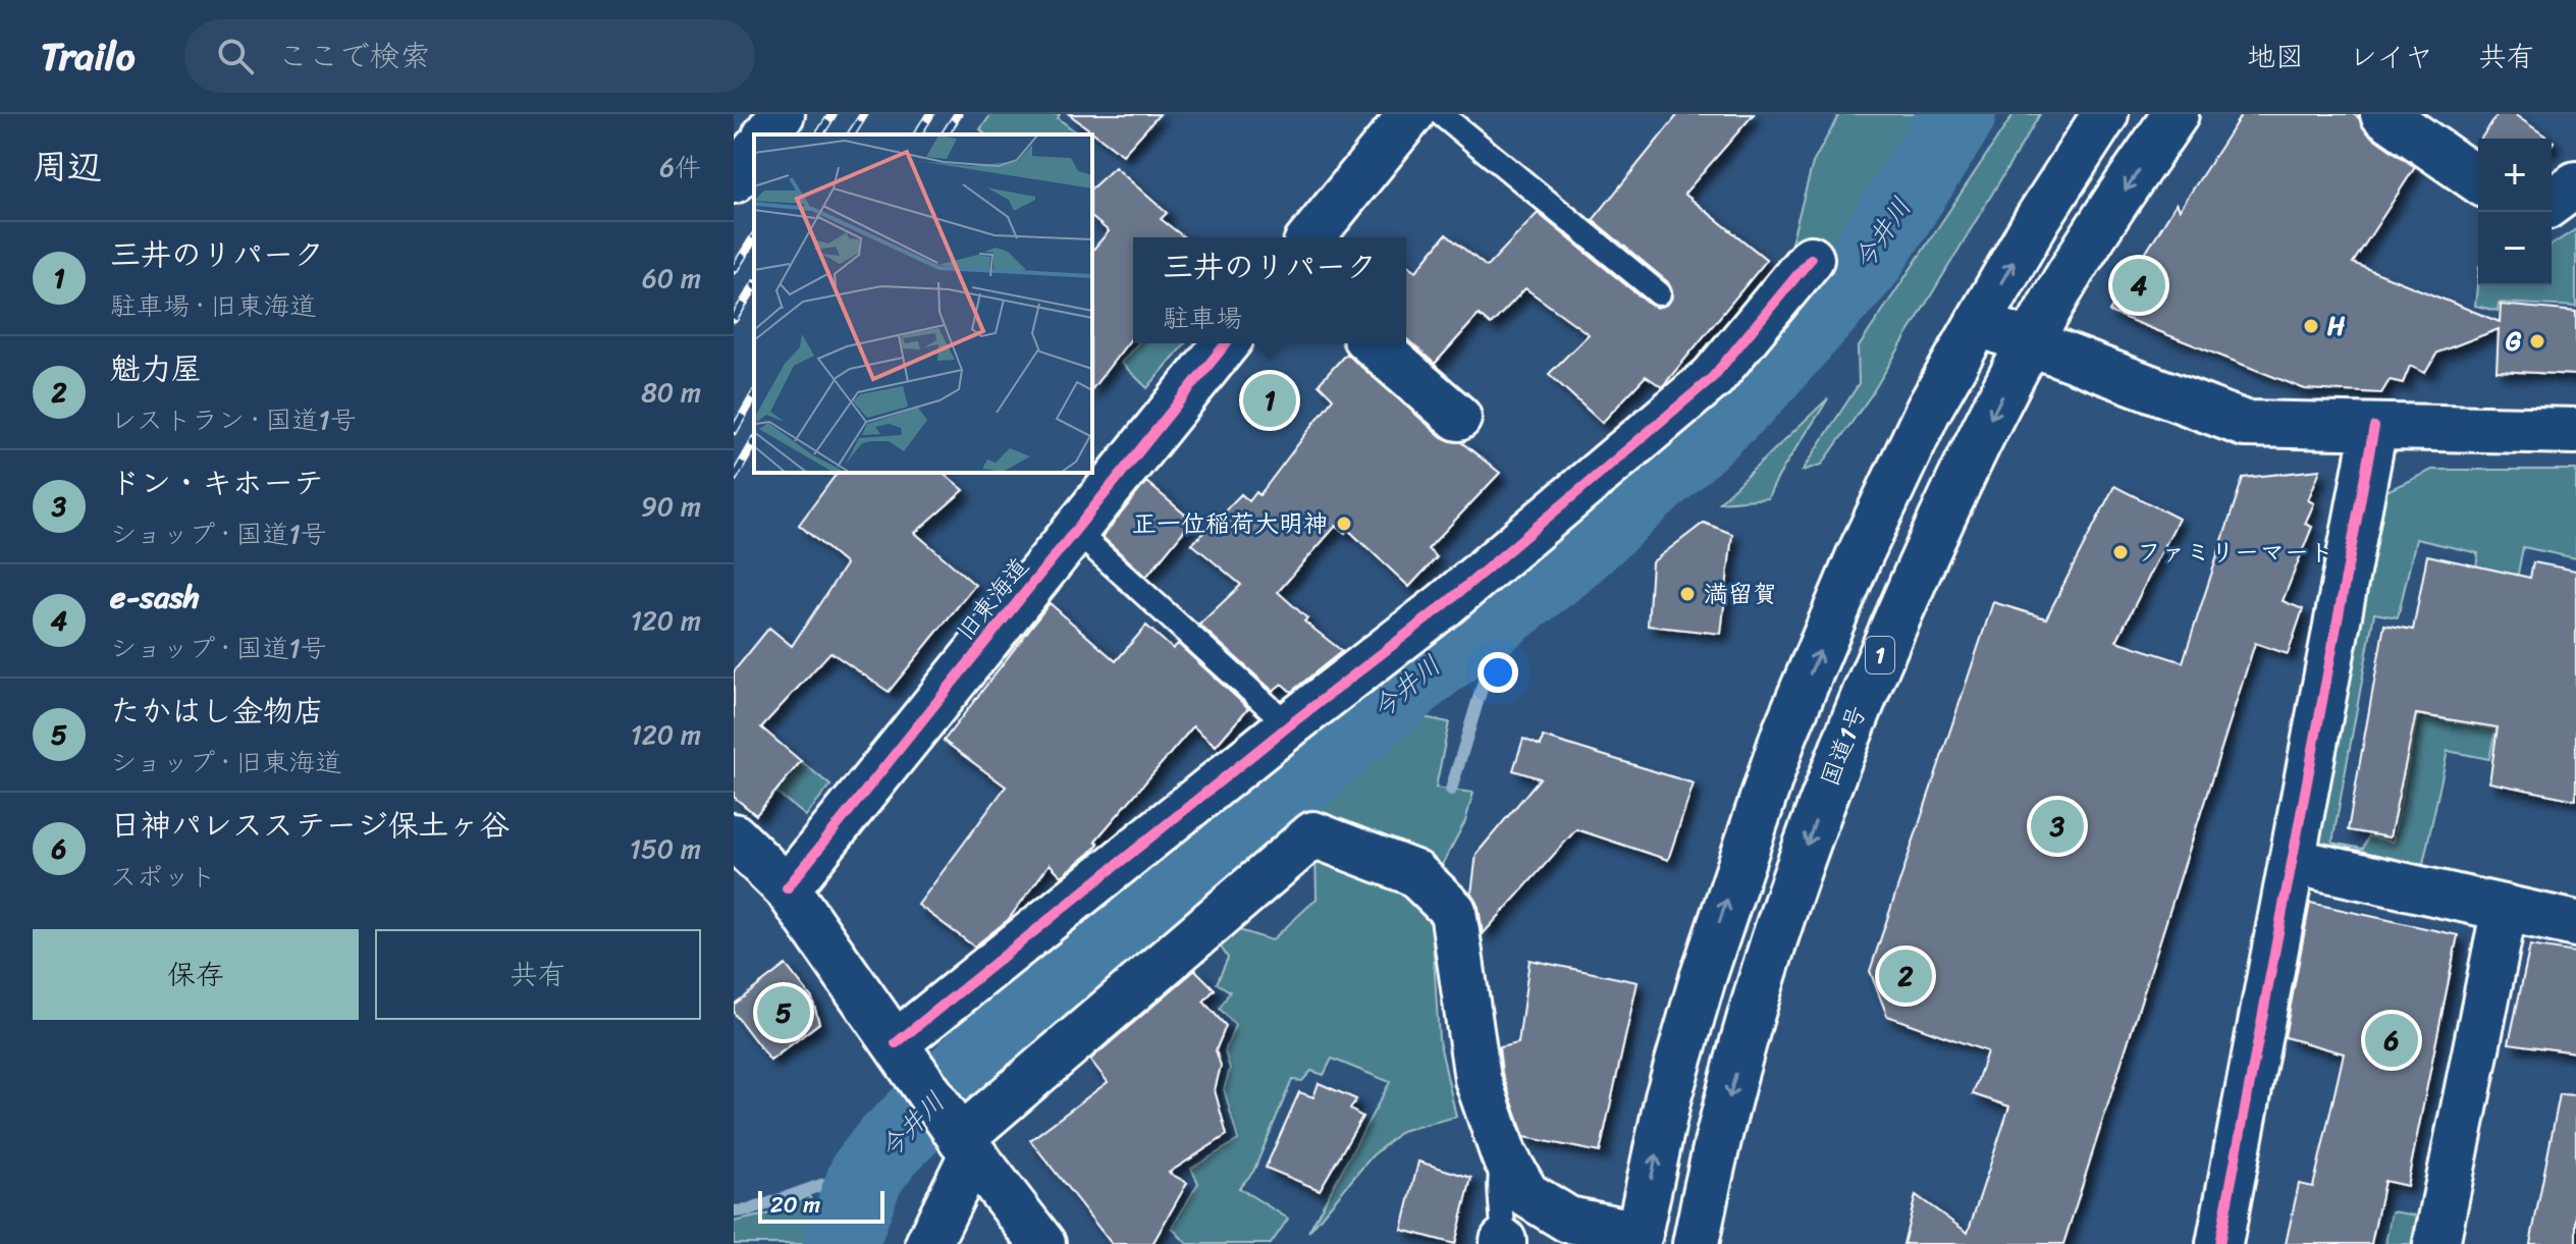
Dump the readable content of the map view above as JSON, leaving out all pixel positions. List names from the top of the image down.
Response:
{
  "streets": {
    "main road": ["旧東海道", "1", "国道1号"]
  },
  "water": ["今井川"],
  "places": [
    "H",
    "G",
    "正一位稲荷大明神",
    "ファミリーマート",
    "満留賀"
  ],
  "scale_bar": "20 m",
  "page": {
    "header": "Trailo",
    "search": "ここで検索",
    "nav": ["地図", "レイヤ", "共有"],
    "heading": ["周辺", "6件"],
    "map_buttons": ["+", "−"],
    "list": [
      {
        "mark": "1",
        "name": "三井のリパーク",
        "note": "駐車場 · 旧東海道",
        "value": "60 m"
      },
      {
        "mark": "2",
        "name": "魁力屋",
        "note": "レストラン · 国道1号",
        "value": "80 m"
      },
      {
        "mark": "3",
        "name": "ドン・キホーテ",
        "note": "ショップ · 国道1号",
        "value": "90 m"
      },
      {
        "mark": "4",
        "name": "e-sash",
        "note": "ショップ · 国道1号",
        "value": "120 m"
      },
      {
        "mark": "5",
        "name": "たかはし金物店",
        "note": "ショップ · 旧東海道",
        "value": "120 m"
      },
      {
        "mark": "6",
        "name": "日神パレスステージ保土ヶ谷",
        "note": "スポット",
        "value": "150 m"
      }
    ],
    "popup": ["三井のリパーク", "駐車場"],
    "pins": [
      "4",
      "1",
      "3",
      "2",
      "5",
      "6"
    ],
    "buttons": ["保存", "共有"],
    "scale": "20 m"
  }
}
